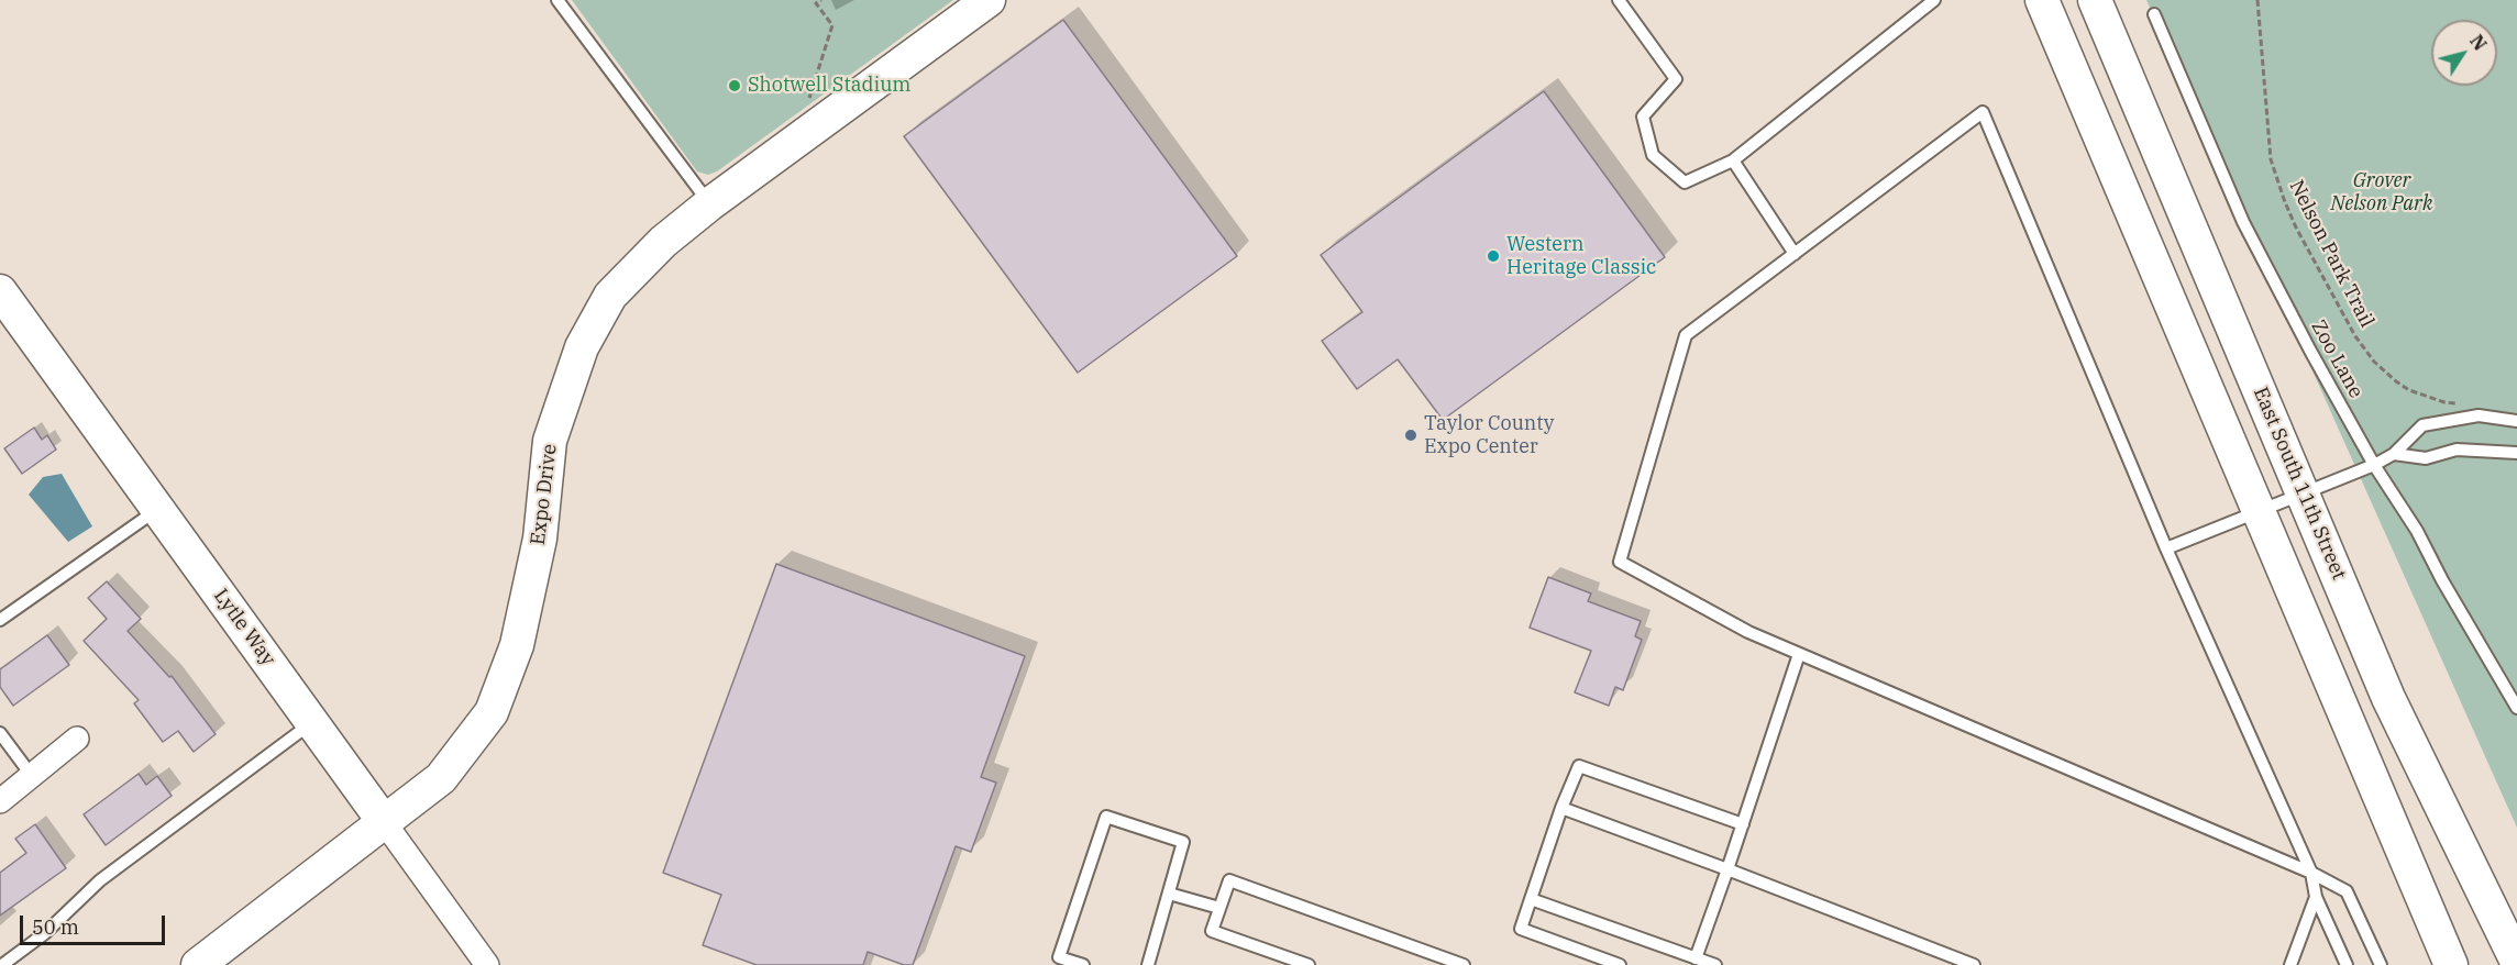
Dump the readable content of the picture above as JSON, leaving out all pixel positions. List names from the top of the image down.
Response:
{
  "streets": {
    "main road": ["East South 11th Street", "Expo Drive", "Lytle Way"],
    "lane": ["Zoo Lane"],
    "path": ["Nelson Park Trail"]
  },
  "crossings": [
    ["Expo Drive", "Lytle Way"]
  ],
  "parks": ["Grover Nelson Park"],
  "places": ["Shotwell Stadium", "Western Heritage Classic", "Taylor County Expo Center"],
  "scale_bar": "50 m",
  "north": "top right"
}
